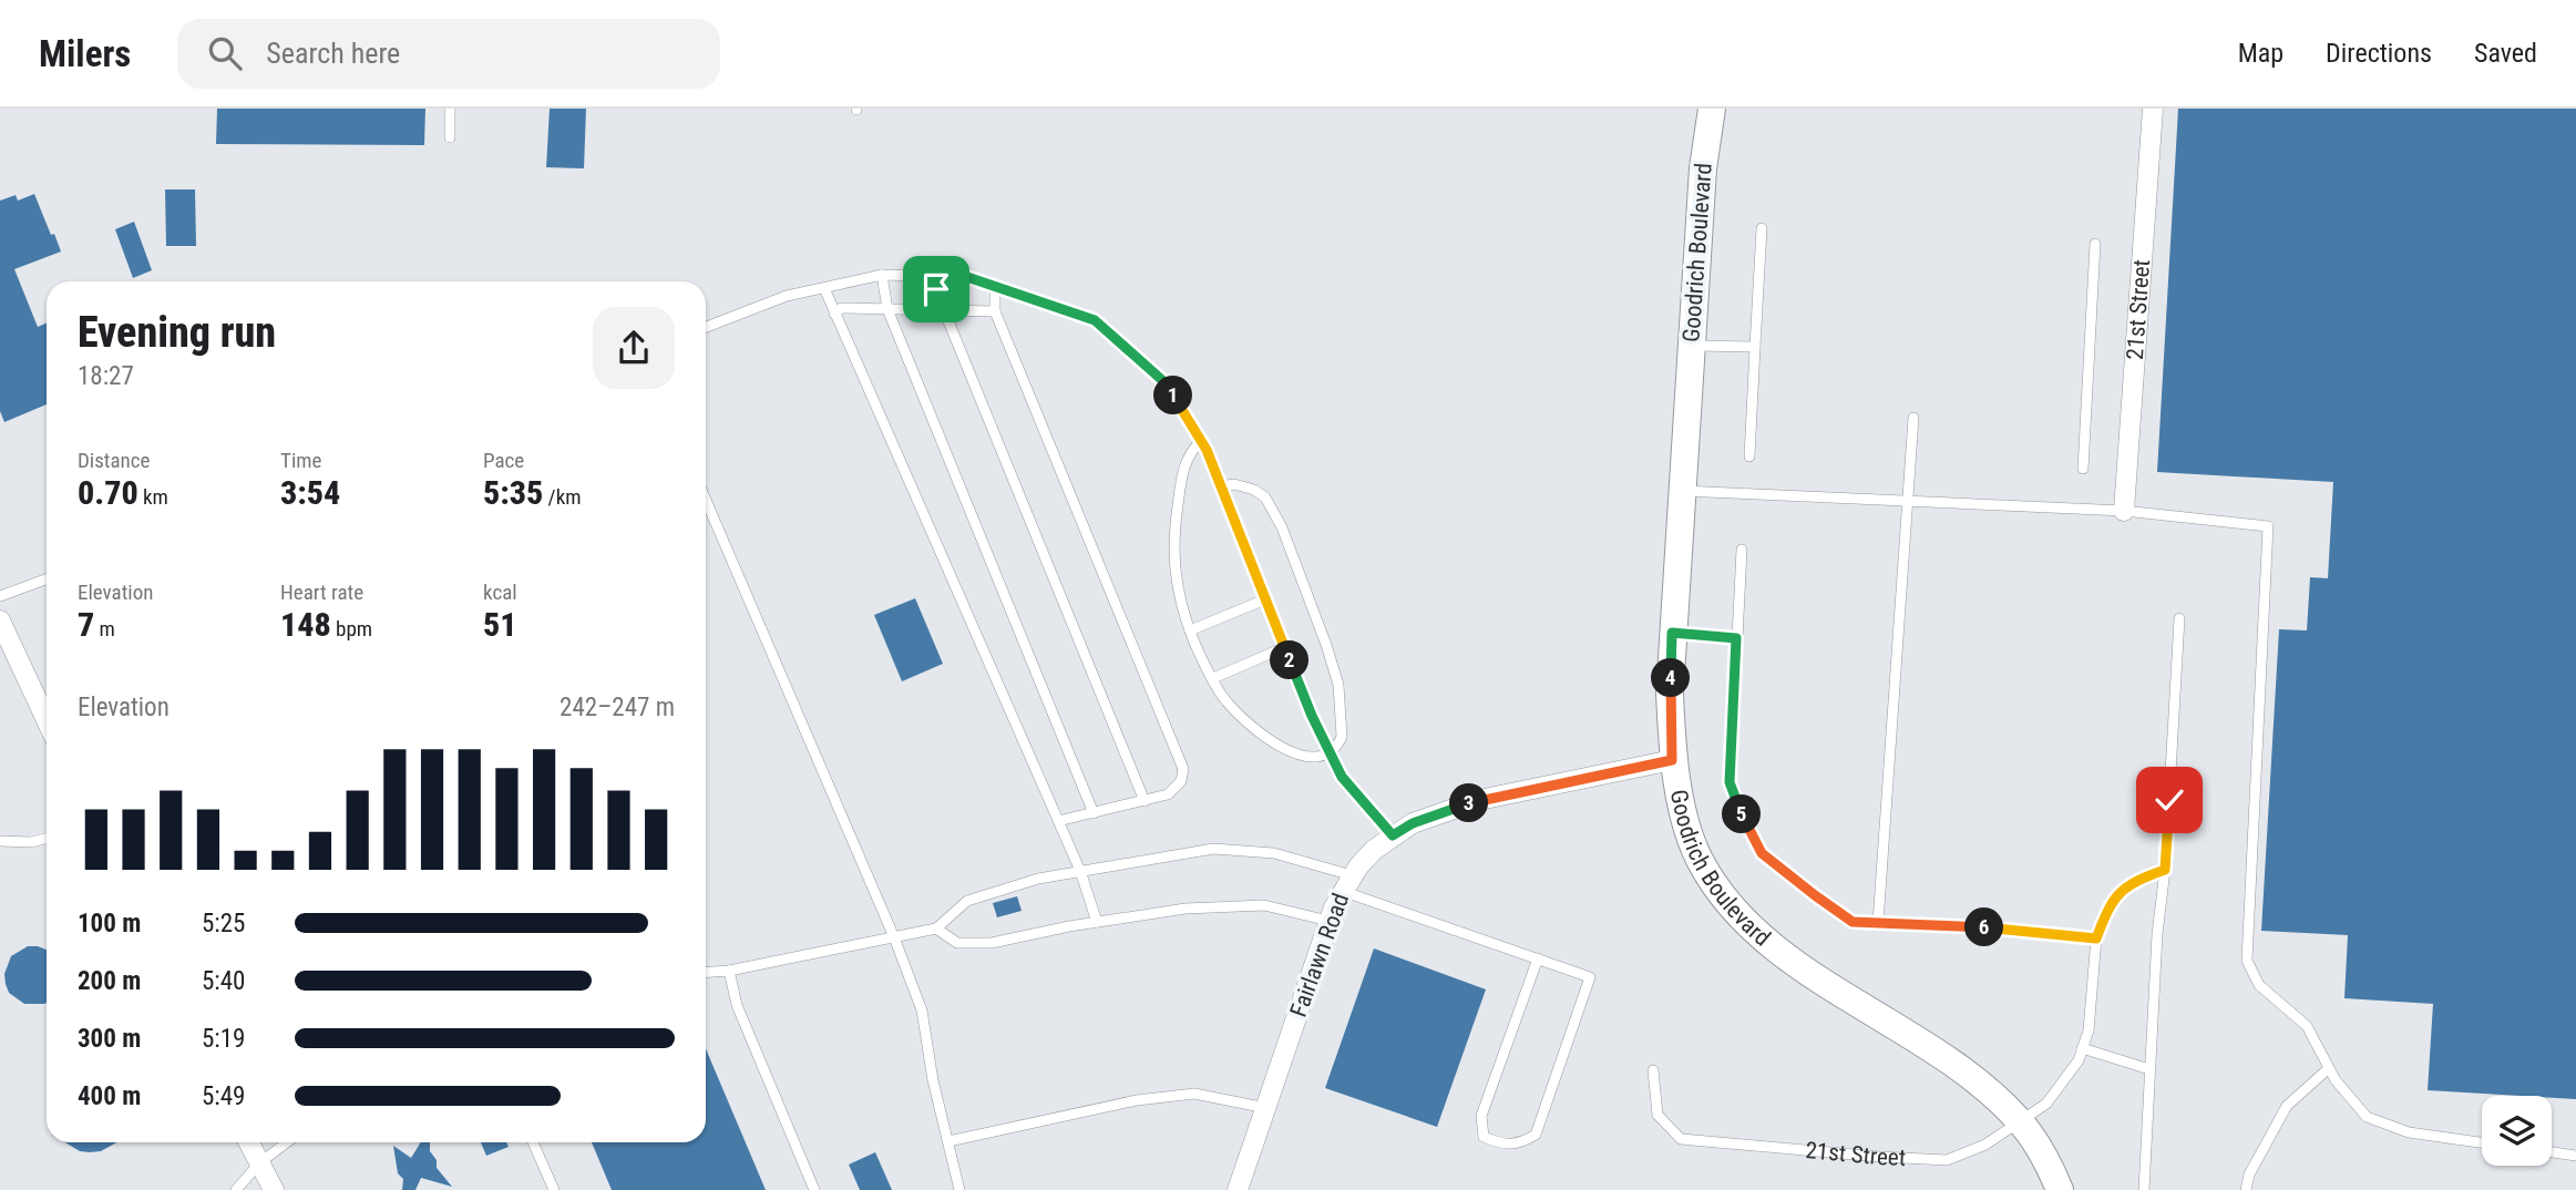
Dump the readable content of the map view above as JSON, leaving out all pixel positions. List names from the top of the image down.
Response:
{
  "streets": {
    "street": ["Goodrich Boulevard", "21st Street", "Fairlawn Road"]
  },
  "crossings": [
    ["Goodrich Boulevard", "21st Street"],
    ["Goodrich Boulevard", "Fairlawn Road"]
  ],
  "page": {
    "header": "Milers",
    "search": "Search here",
    "nav": ["Map", "Directions", "Saved"],
    "heading": ["Evening run", "18:27"],
    "pins": [
      "1",
      "2",
      "4",
      "3",
      "5",
      "6"
    ],
    "stats": [
      ["Distance", "0.70 km"],
      ["Time", "3:54"],
      ["Pace", "5:35 /km"],
      ["Elevation", "7 m"],
      ["Heart rate", "148 bpm"],
      ["kcal", "51"]
    ],
    "chart": ["Elevation", "242–247 m"],
    "list": [
      {
        "name": "100 m",
        "note": "5:25"
      },
      {
        "name": "200 m",
        "note": "5:40"
      },
      {
        "name": "300 m",
        "note": "5:19"
      },
      {
        "name": "400 m",
        "note": "5:49"
      }
    ]
  }
}
